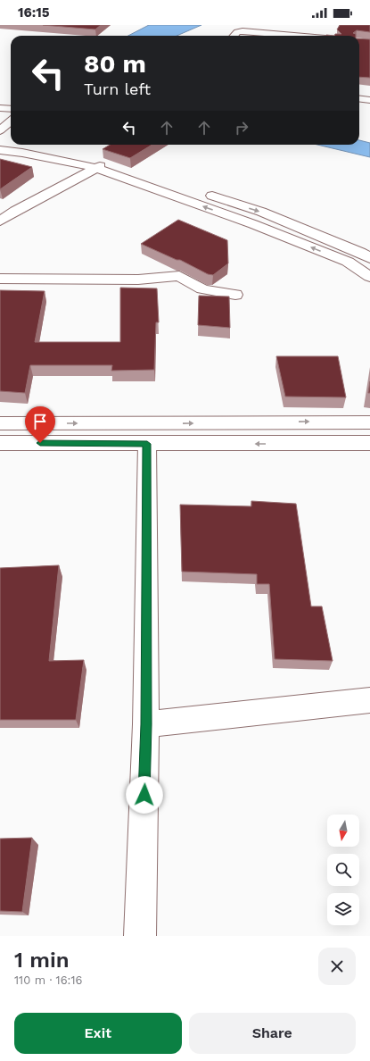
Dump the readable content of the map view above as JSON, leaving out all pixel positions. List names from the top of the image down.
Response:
{
  "north": "bottom",
  "page": {
    "status": "16:15",
    "turn": ["80 m", "Turn left"],
    "heading": ["1 min", "110 m · 16:16"],
    "buttons": ["Exit", "Share"]
  }
}
